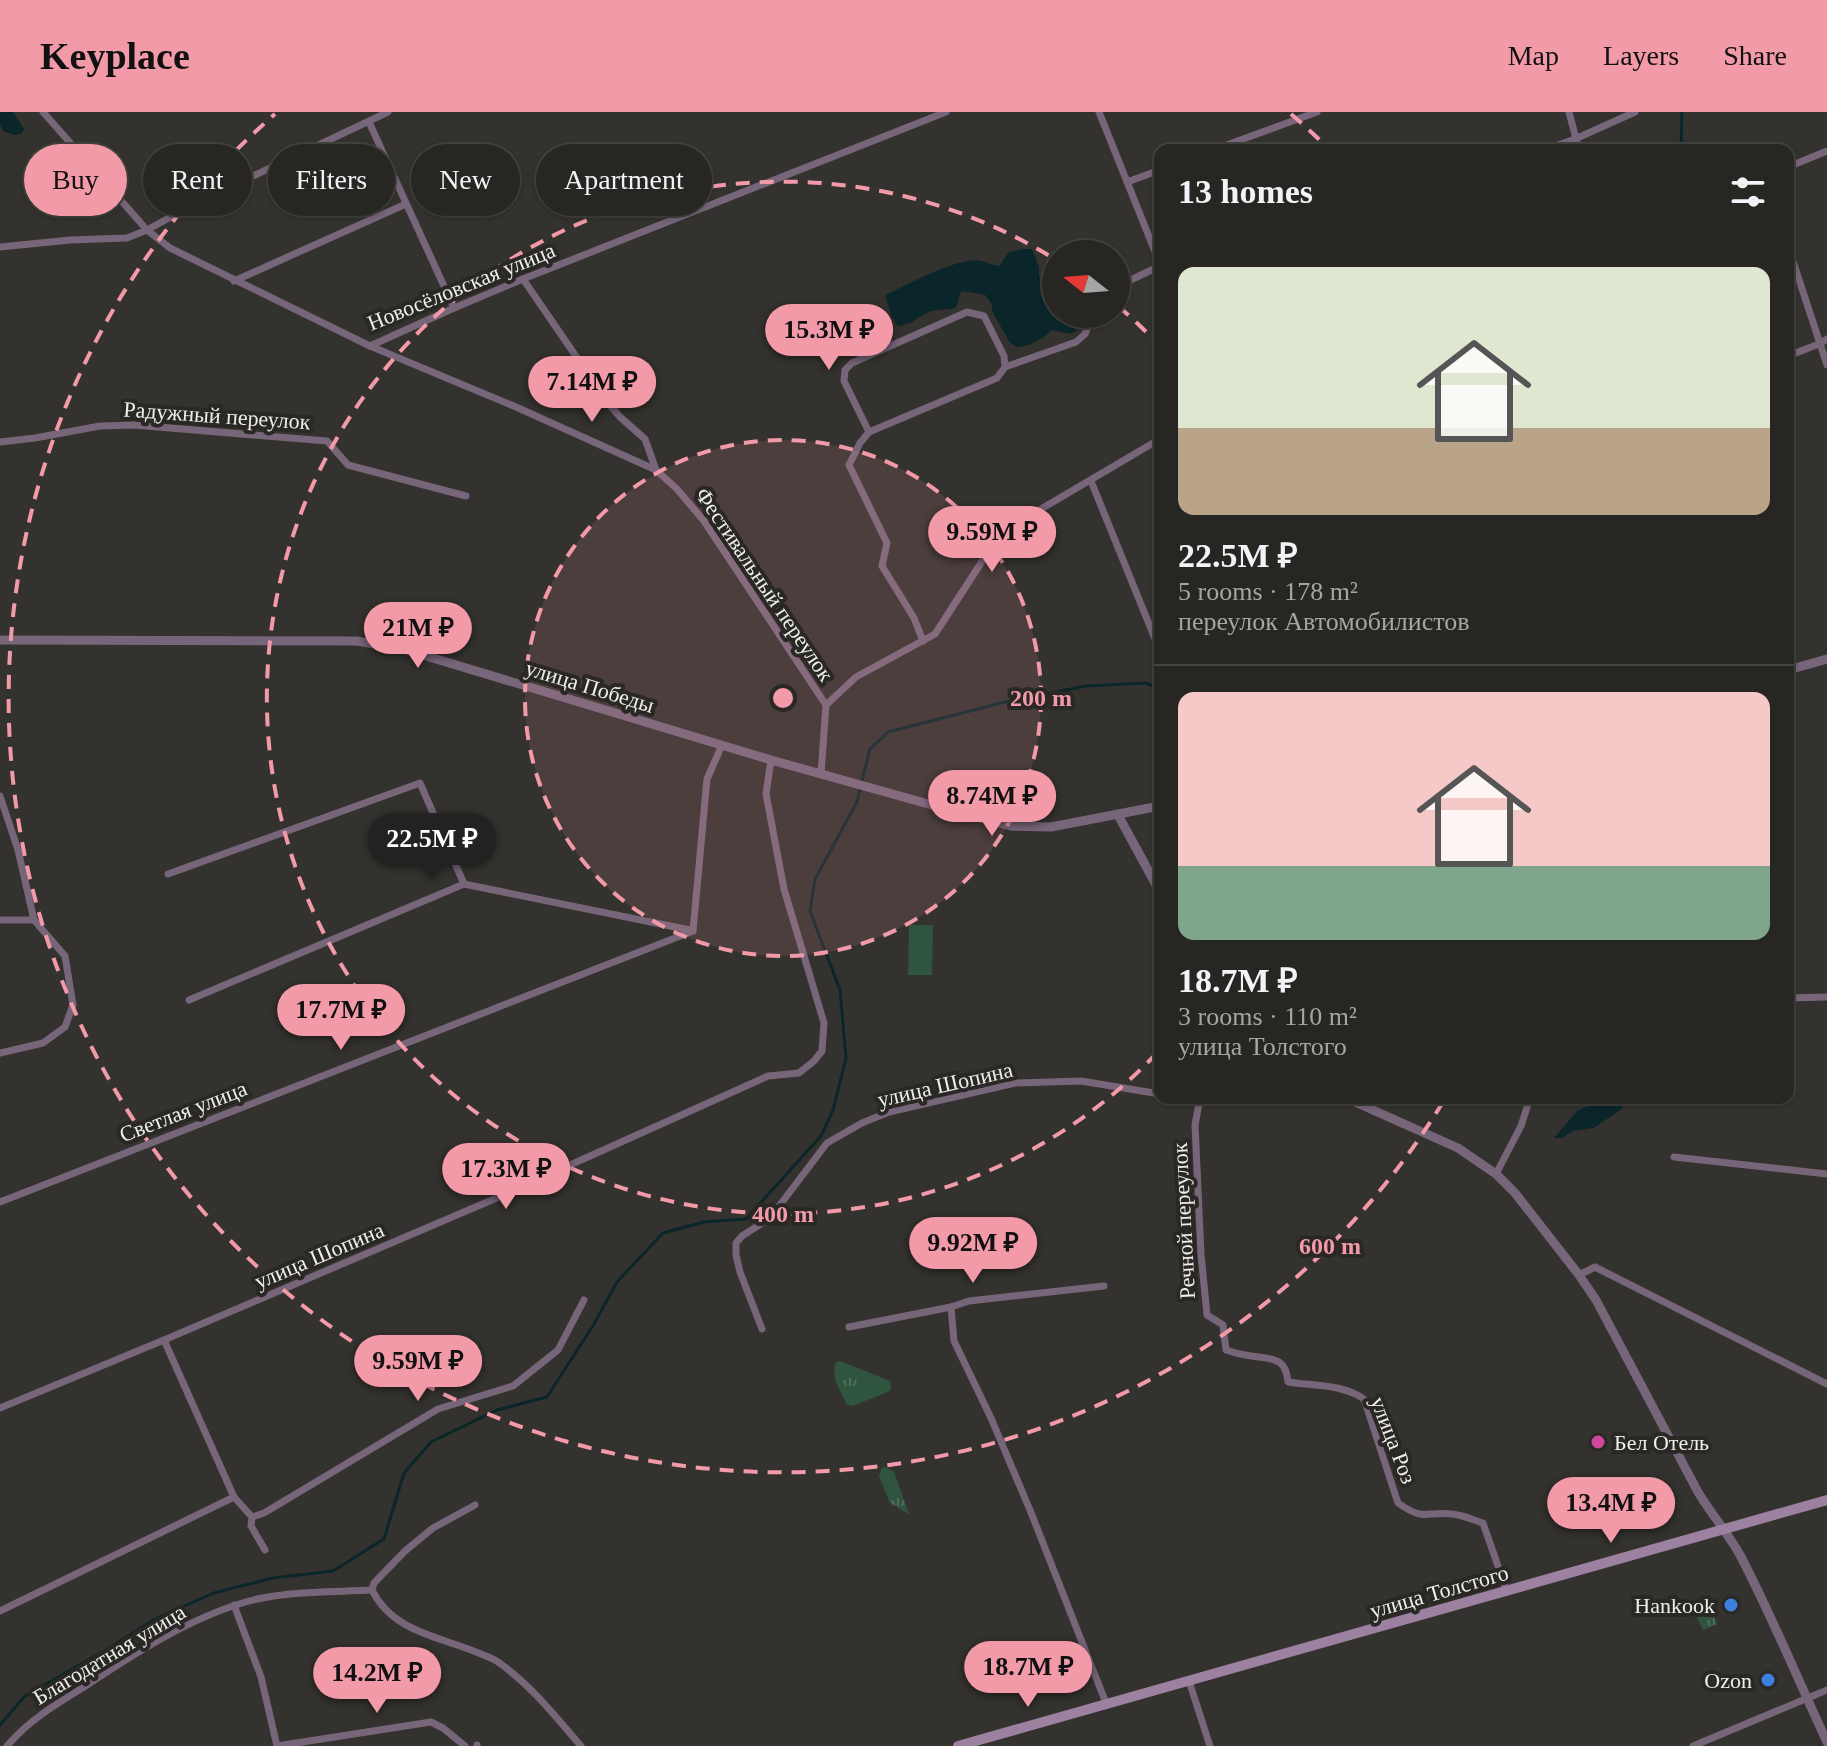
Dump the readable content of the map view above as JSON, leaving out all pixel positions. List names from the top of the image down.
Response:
{
  "streets": {
    "main road": ["улица Толстого"],
    "street": [
      "Новосёловская улица",
      "Радужный переулок",
      "Фестивальный переулок",
      "улица Победы",
      "улица Шопина",
      "Светлая улица",
      "Речной переулок",
      "улица Роз",
      "Благодатная улица"
    ]
  },
  "crossings": [
    ["Новосёловская улица", "Фестивальный переулок"],
    ["Фестивальный переулок", "улица Победы"],
    ["улица Победы", "улица Шопина"],
    ["Речной переулок", "улица Роз"],
    ["улица Роз", "улица Толстого"]
  ],
  "places": ["Бел Отель", "Hankook", "Ozon"],
  "north": "left",
  "page": {
    "header": "Keyplace",
    "nav": ["Map", "Layers", "Share"],
    "chip": [
      "Buy",
      "Rent",
      "Filters",
      "New",
      "Apartment"
    ],
    "heading": "13 homes",
    "list": [
      {
        "name": "22.5M ₽",
        "note": "5 rooms · 178 m² · переулок Автомобилистов"
      },
      {
        "name": "18.7M ₽",
        "note": "3 rooms · 110 m² · улица Толстого"
      }
    ],
    "price": [
      "15.3M ₽",
      "7.14M ₽",
      "9.59M ₽",
      "21M ₽",
      "8.74M ₽",
      "22.5M ₽",
      "17.7M ₽",
      "17.3M ₽",
      "9.92M ₽",
      "9.59M ₽",
      "13.4M ₽",
      "18.7M ₽",
      "14.2M ₽"
    ]
  },
  "rings": ["200 m", "400 m", "600 m"]
}
